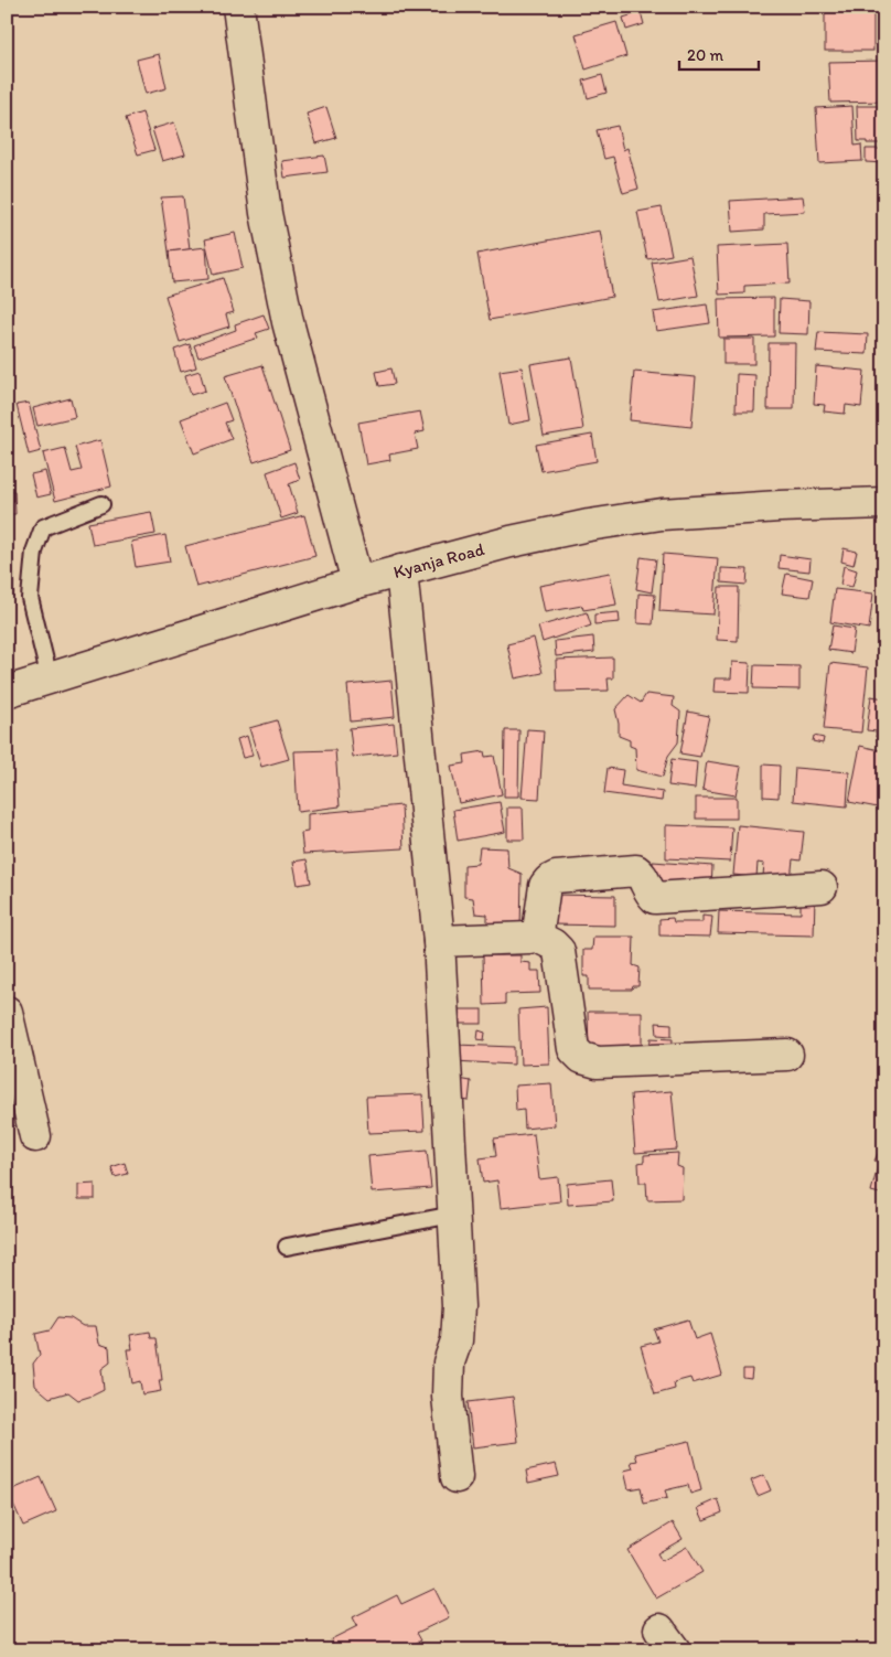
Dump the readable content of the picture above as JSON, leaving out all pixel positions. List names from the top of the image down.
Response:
{
  "streets": {
    "street": ["Kyanja Road"]
  },
  "scale_bar": "20 m"
}
